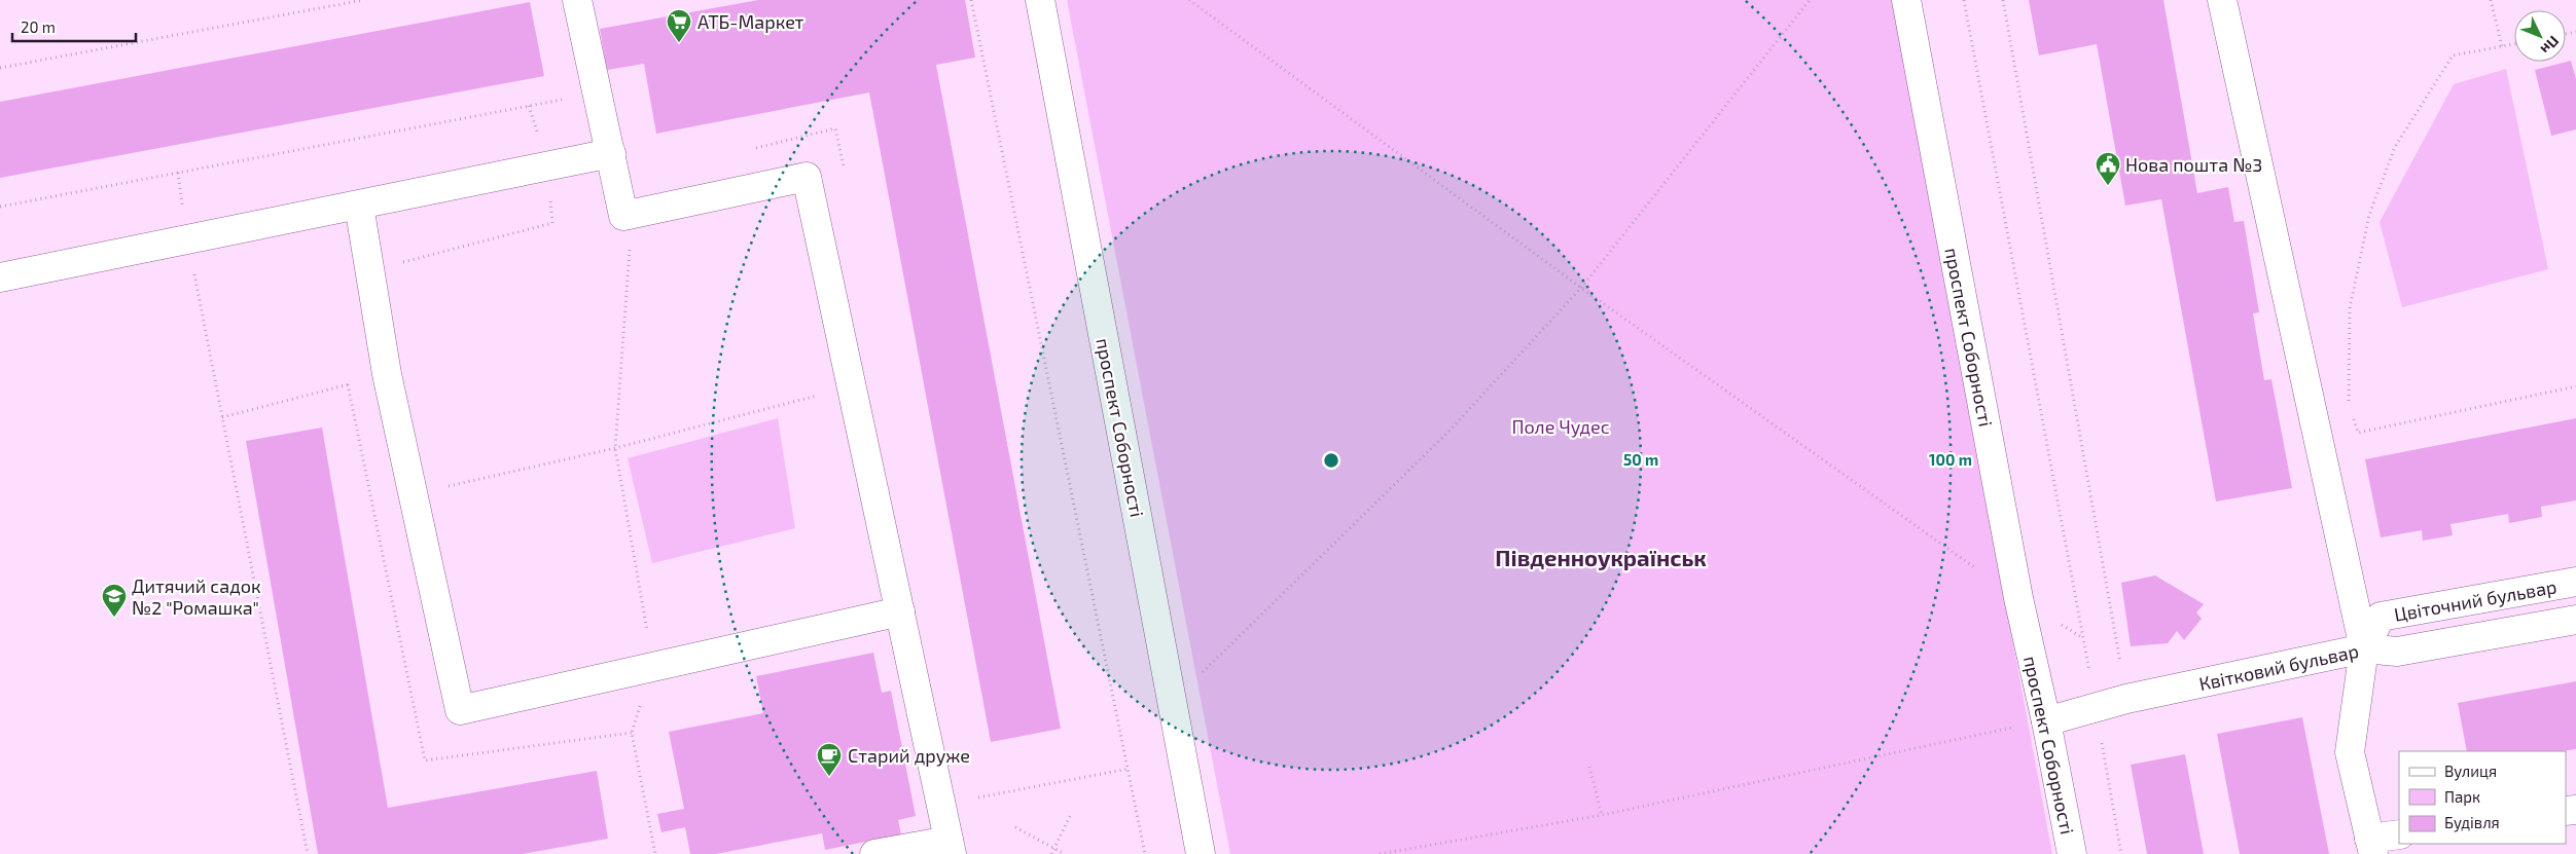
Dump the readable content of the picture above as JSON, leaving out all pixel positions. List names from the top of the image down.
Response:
{
  "streets": {
    "street": ["проспект Соборності", "Цвіточний бульвар", "Квітковий бульвар"]
  },
  "crossings": [
    ["проспект Соборності", "Квітковий бульвар"],
    ["Цвіточний бульвар", "Квітковий бульвар"]
  ],
  "districts": ["Південноукраїнськ"],
  "parks": ["Поле Чудес"],
  "places": {
    "supermarket": ["АТБ-Маркет"],
    "public building": ["Нова пошта №3"],
    "school or university": ["Дитячий садок №2 \"Ромашка\""],
    "cafe": ["Старий друже"]
  },
  "legend": ["Вулиця", "Парк", "Будівля"],
  "scale_bar": "20 m",
  "north": "bottom right",
  "rings": ["50 m", "100 m"]
}
